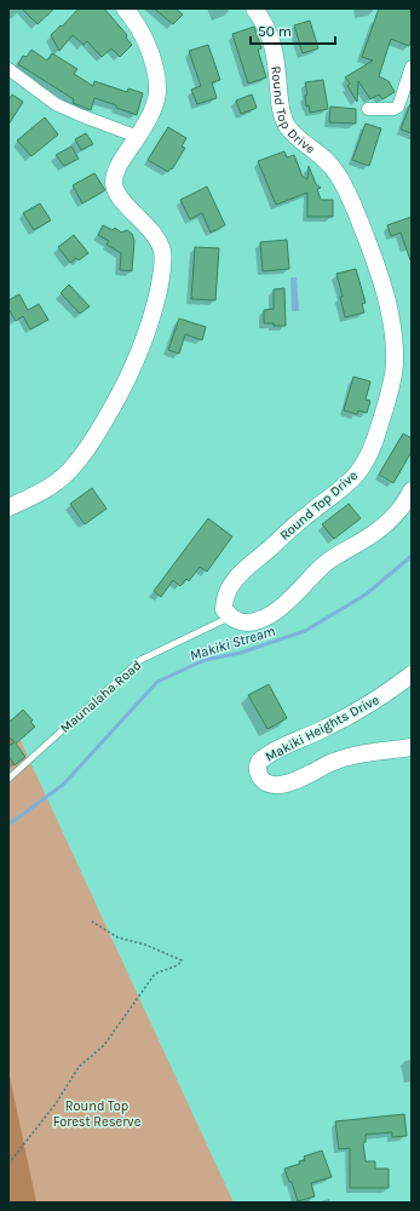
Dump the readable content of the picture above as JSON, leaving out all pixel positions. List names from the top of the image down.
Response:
{
  "streets": {
    "street": ["Round Top Drive", "Makiki Heights Drive"],
    "lane": ["Maunalaha Road"]
  },
  "crossings": [
    ["Round Top Drive", "Maunalaha Road"]
  ],
  "water": ["Makiki Stream"],
  "parks": ["Round Top Forest Reserve"],
  "scale_bar": "50 m"
}
